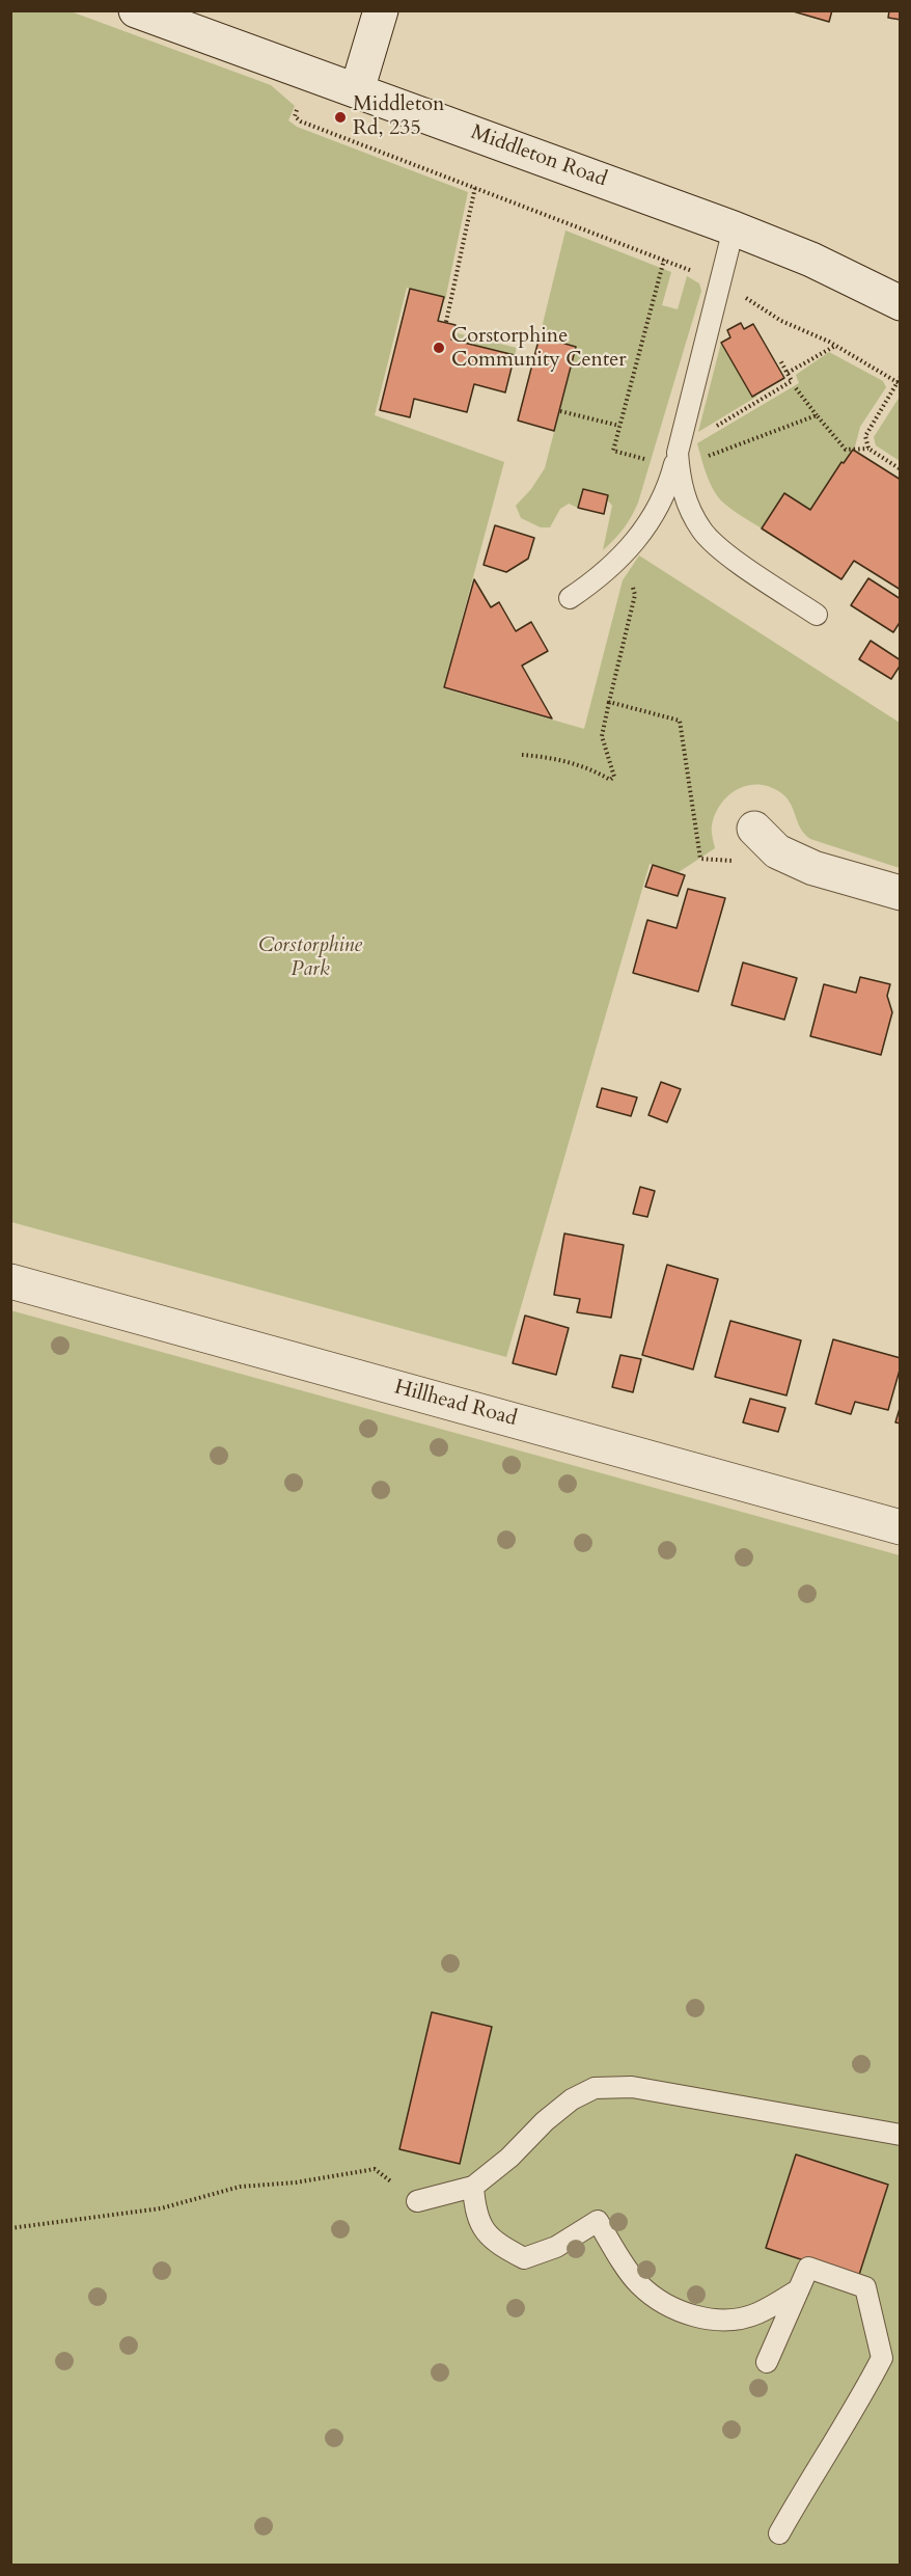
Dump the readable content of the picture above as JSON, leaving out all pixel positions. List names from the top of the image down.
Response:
{
  "streets": {
    "street": ["Middleton Road", "Hillhead Road"]
  },
  "parks": ["Corstorphine Park"],
  "places": ["Middleton Rd, 235", "Corstorphine Community Center"]
}
